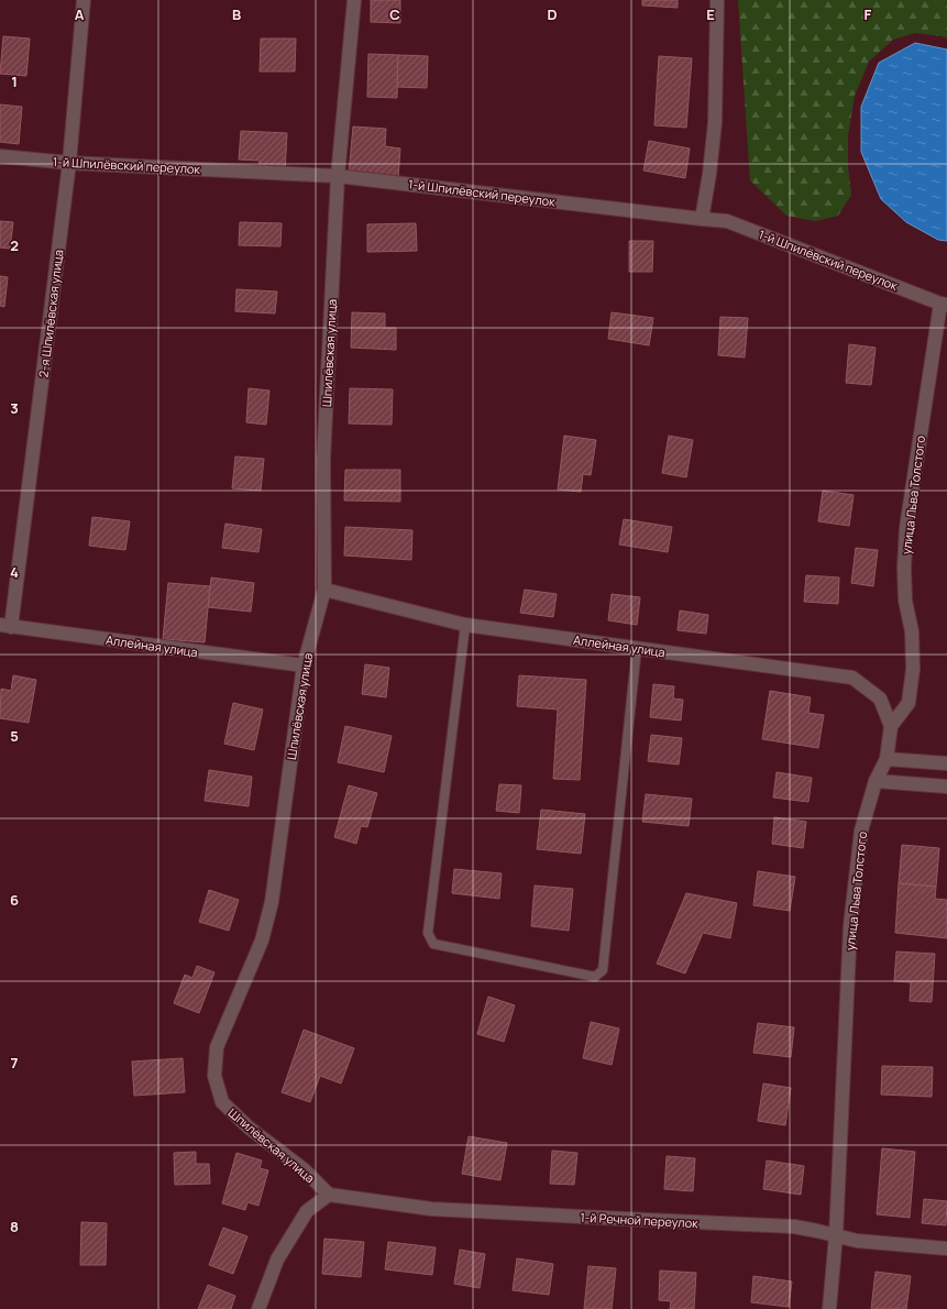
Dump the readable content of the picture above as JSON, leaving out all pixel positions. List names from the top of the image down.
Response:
{
  "streets": {
    "street": [
      "1-й Шпилёвский переулок",
      "2-я Шпилёвская улица",
      "Шпилёвская улица",
      "улица Льва Толстого",
      "Аллейная улица",
      "1-й Речной переулок"
    ]
  },
  "crossings": [
    ["1-й Шпилёвский переулок", "2-я Шпилёвская улица"],
    ["1-й Шпилёвский переулок", "Шпилёвская улица"],
    ["1-й Шпилёвский переулок", "улица Льва Толстого"],
    ["2-я Шпилёвская улица", "Аллейная улица"],
    ["Шпилёвская улица", "Аллейная улица"],
    ["Шпилёвская улица", "1-й Речной переулок"],
    ["улица Льва Толстого", "Аллейная улица"],
    ["улица Льва Толстого", "1-й Речной переулок"]
  ],
  "grid": {
    "columns": [
      "A",
      "B",
      "C",
      "D",
      "E",
      "F"
    ],
    "rows": [
      "1",
      "2",
      "3",
      "4",
      "5",
      "6",
      "7",
      "8"
    ]
  }
}
